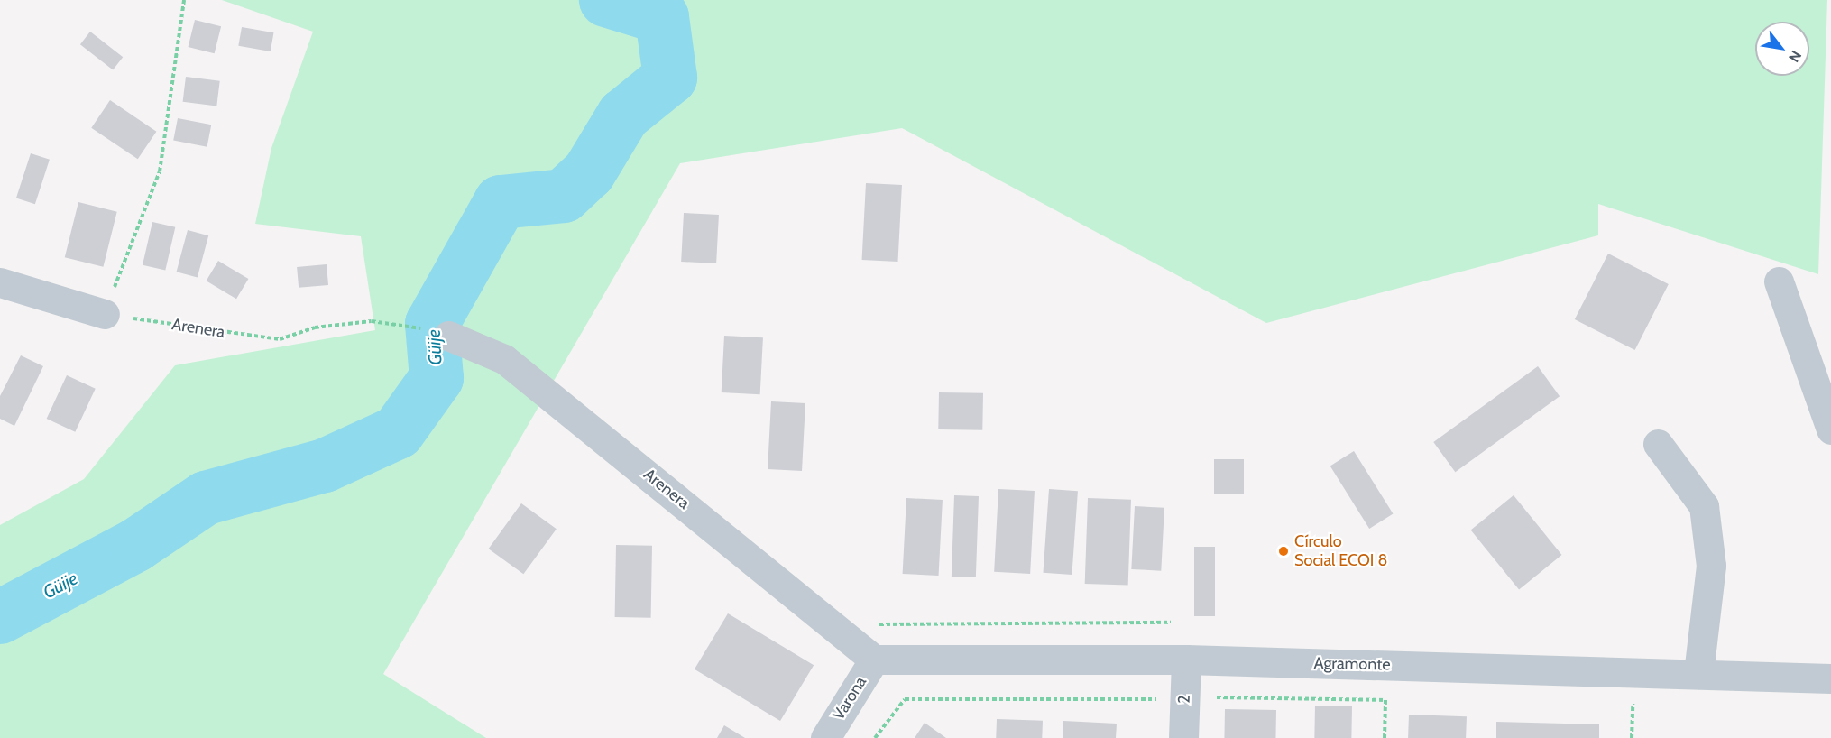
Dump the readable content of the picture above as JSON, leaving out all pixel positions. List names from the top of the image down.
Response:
{
  "streets": {
    "street": [
      "Arenera",
      "Agramonte",
      "Varona",
      "2"
    ]
  },
  "crossings": [
    ["Arenera", "Agramonte"],
    ["Arenera", "Varona"],
    ["Agramonte", "Varona"],
    ["Agramonte", "2"]
  ],
  "water": ["Güije"],
  "places": ["Círculo Social ECOI 8"],
  "north": "bottom right"
}
